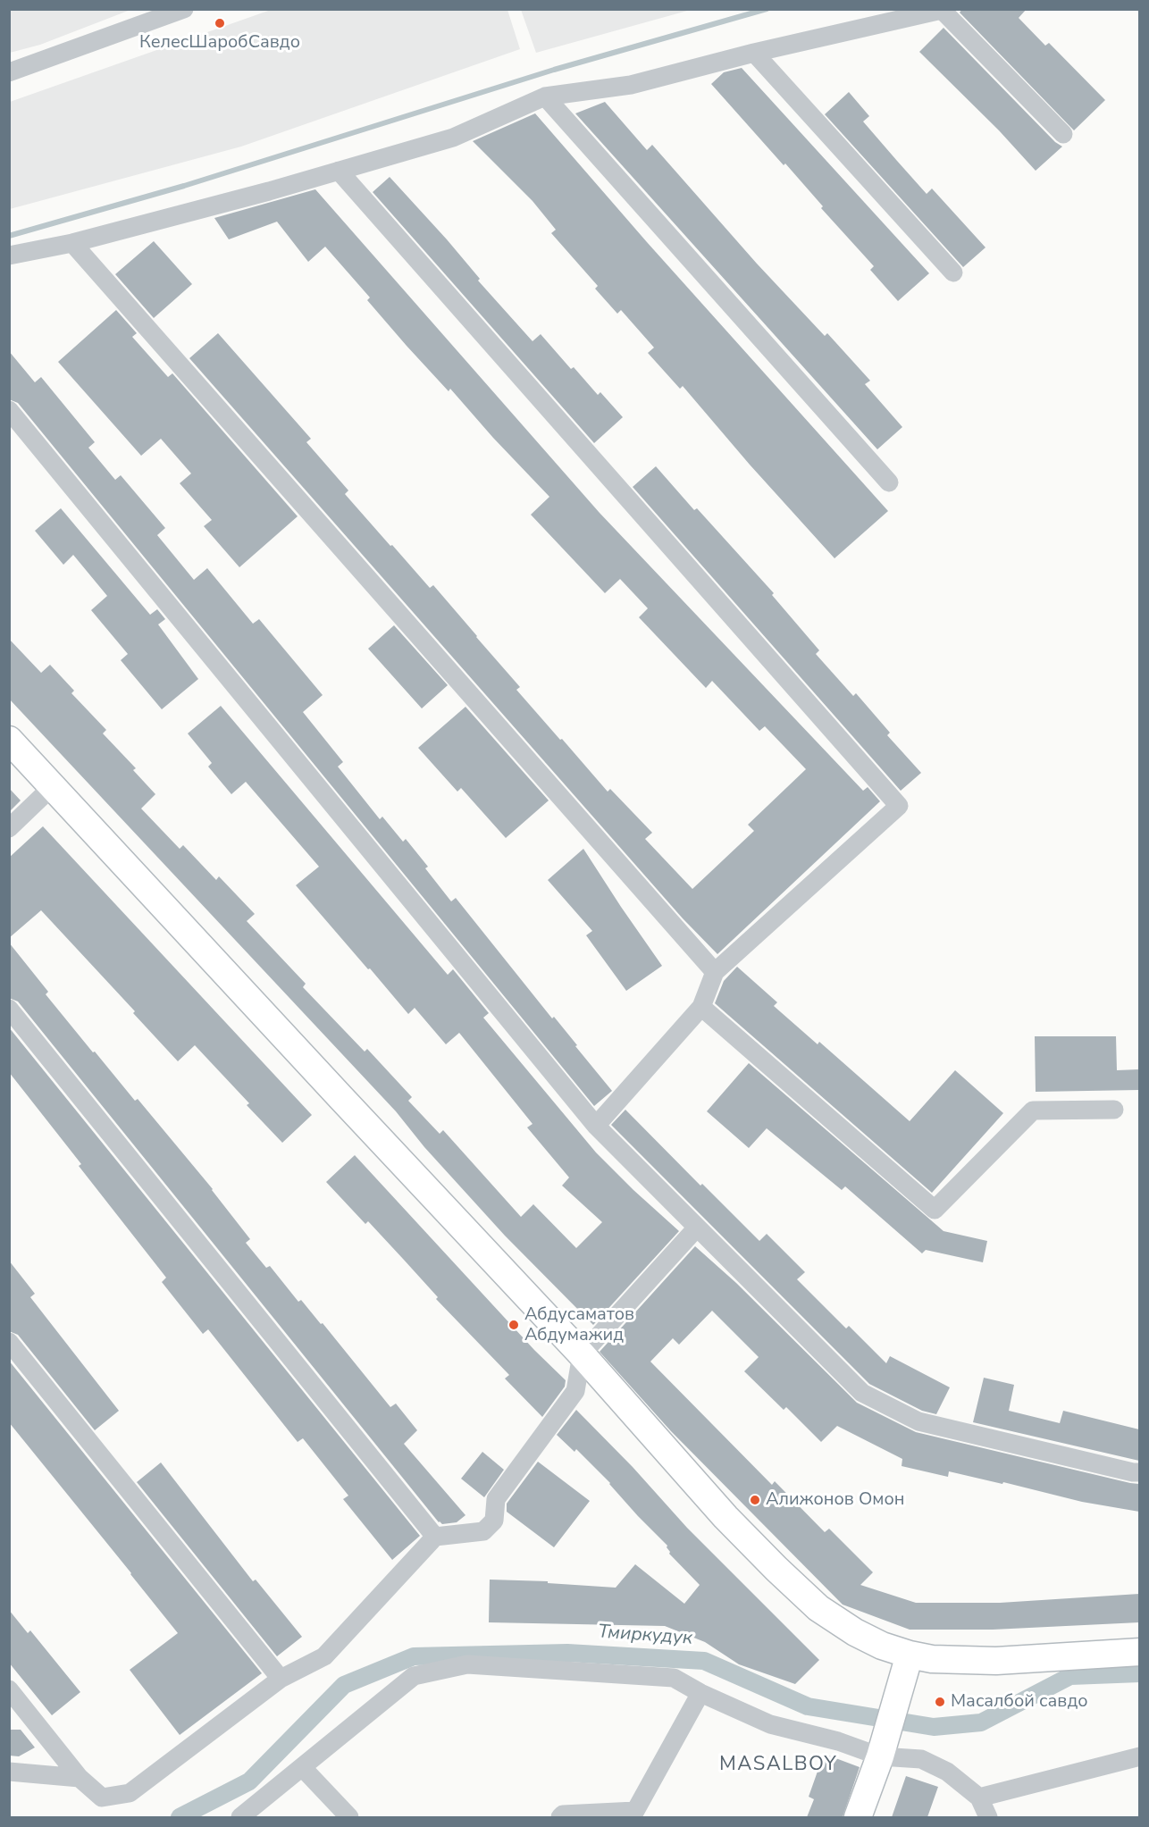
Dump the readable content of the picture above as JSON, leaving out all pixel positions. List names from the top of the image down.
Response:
{
  "districts": ["MASALBOY"],
  "water": ["Тмиркудук"],
  "places": [
    "КелесШаробСавдо",
    "Абдусаматов Абдумажид",
    "Алижонов Омон",
    "Масалбой савдо"
  ]
}
